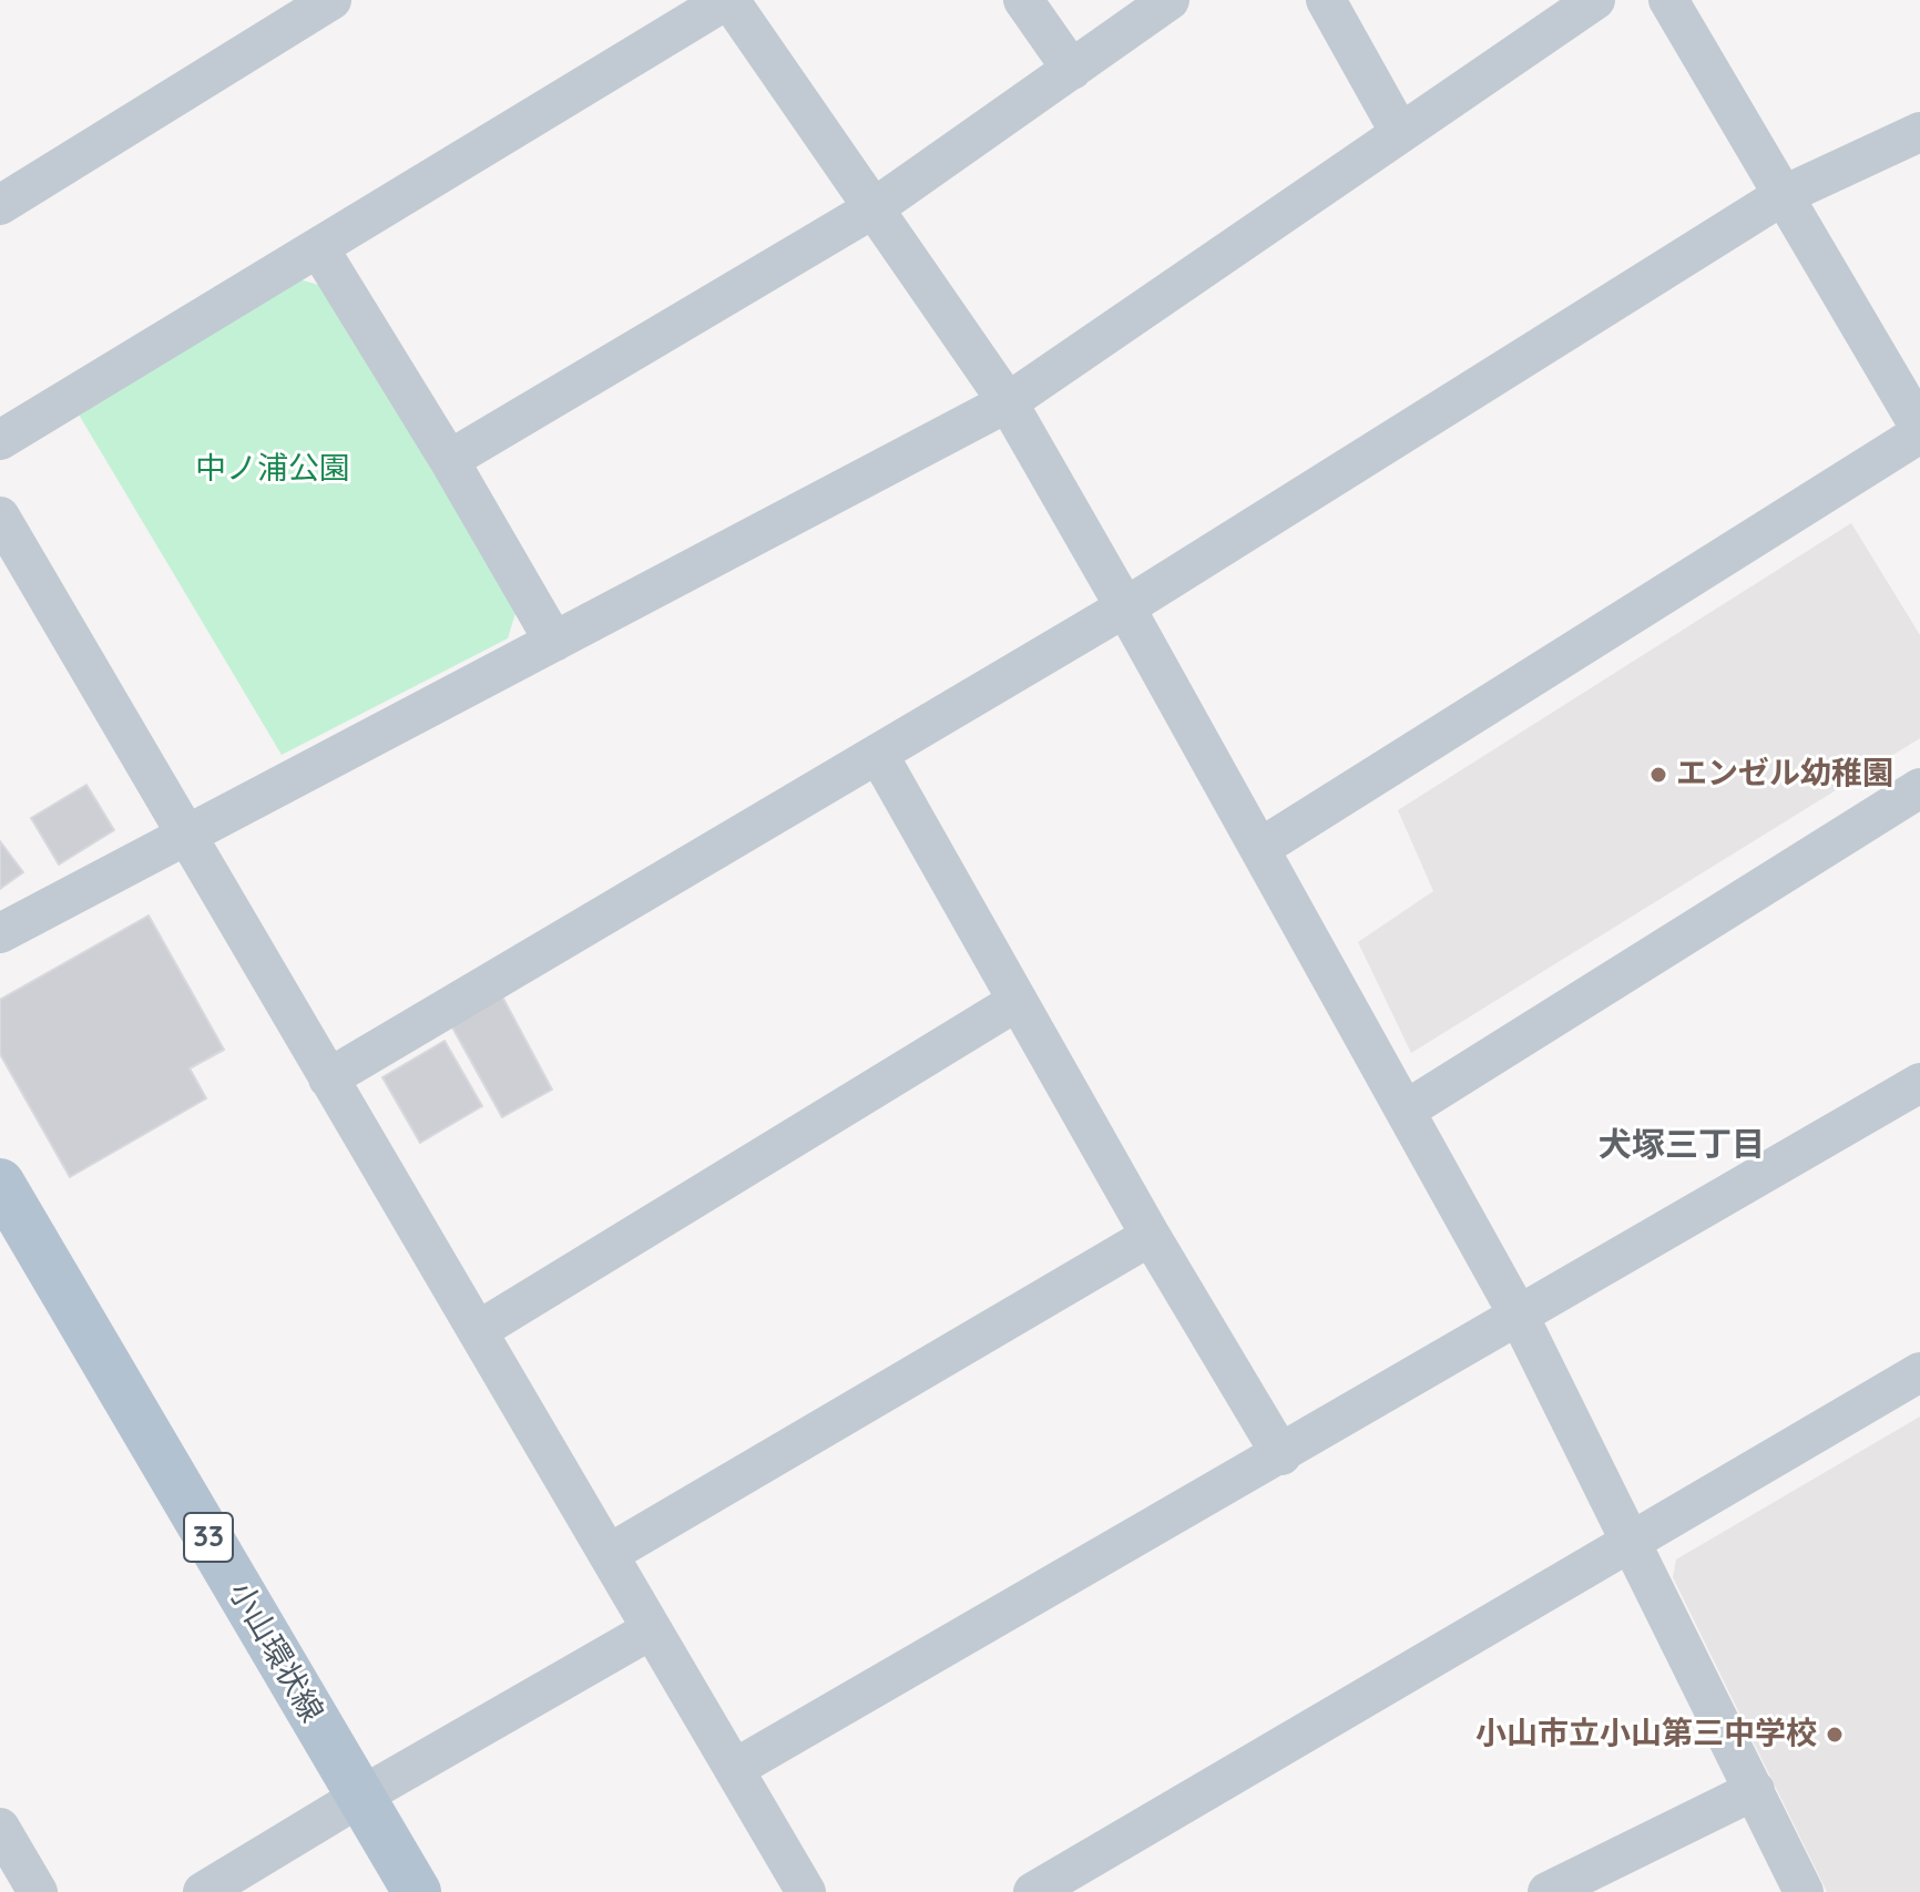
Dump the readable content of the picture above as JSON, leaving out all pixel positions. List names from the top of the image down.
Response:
{
  "streets": {
    "main road": ["33", "小山環状線"]
  },
  "districts": ["犬塚三丁目"],
  "parks": ["中ノ浦公園"],
  "places": ["エンゼル幼稚園", "小山市立小山第三中学校"]
}
